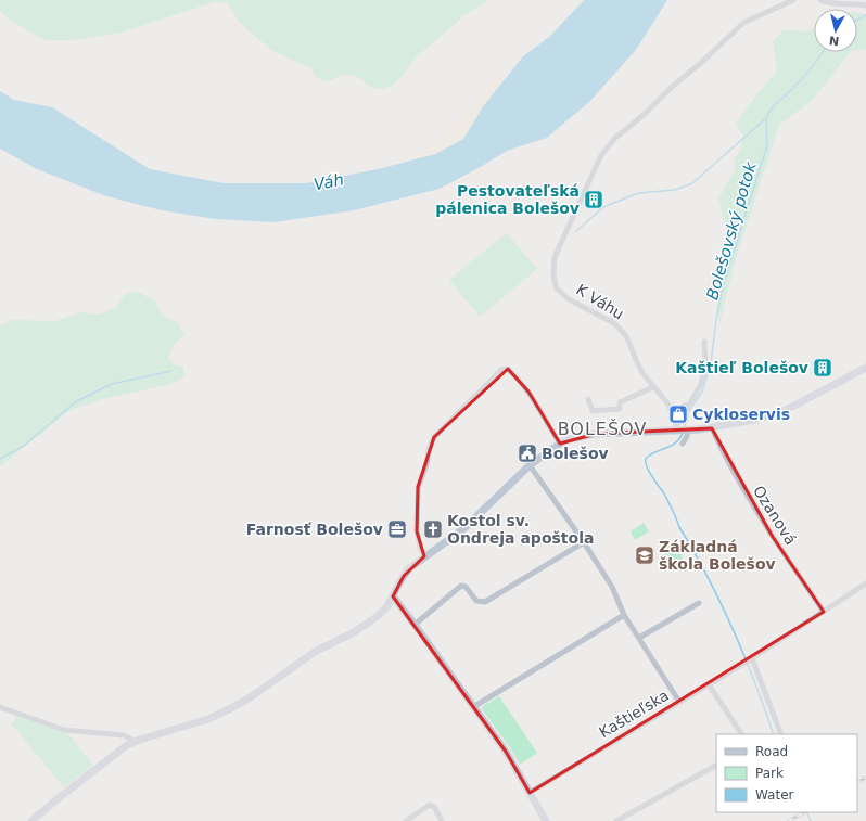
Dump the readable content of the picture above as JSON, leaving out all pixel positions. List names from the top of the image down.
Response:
{
  "streets": {
    "street": ["K Váhu", "Ozanová", "Kaštieľska"]
  },
  "districts": ["BOLEŠOV"],
  "water": ["Váh", "Bolešovský potok"],
  "places": {
    "building": ["Pestovateľská pálenica Bolešov", "Kaštieľ Bolešov"],
    "shop": ["Cykloservis"],
    "public building": ["Bolešov"],
    "office": ["Farnosť Bolešov"],
    "church": ["Kostol sv. Ondreja apoštola"],
    "school or university": ["Základná škola Bolešov"]
  },
  "legend": ["Road", "Park", "Water"],
  "north": "bottom"
}
